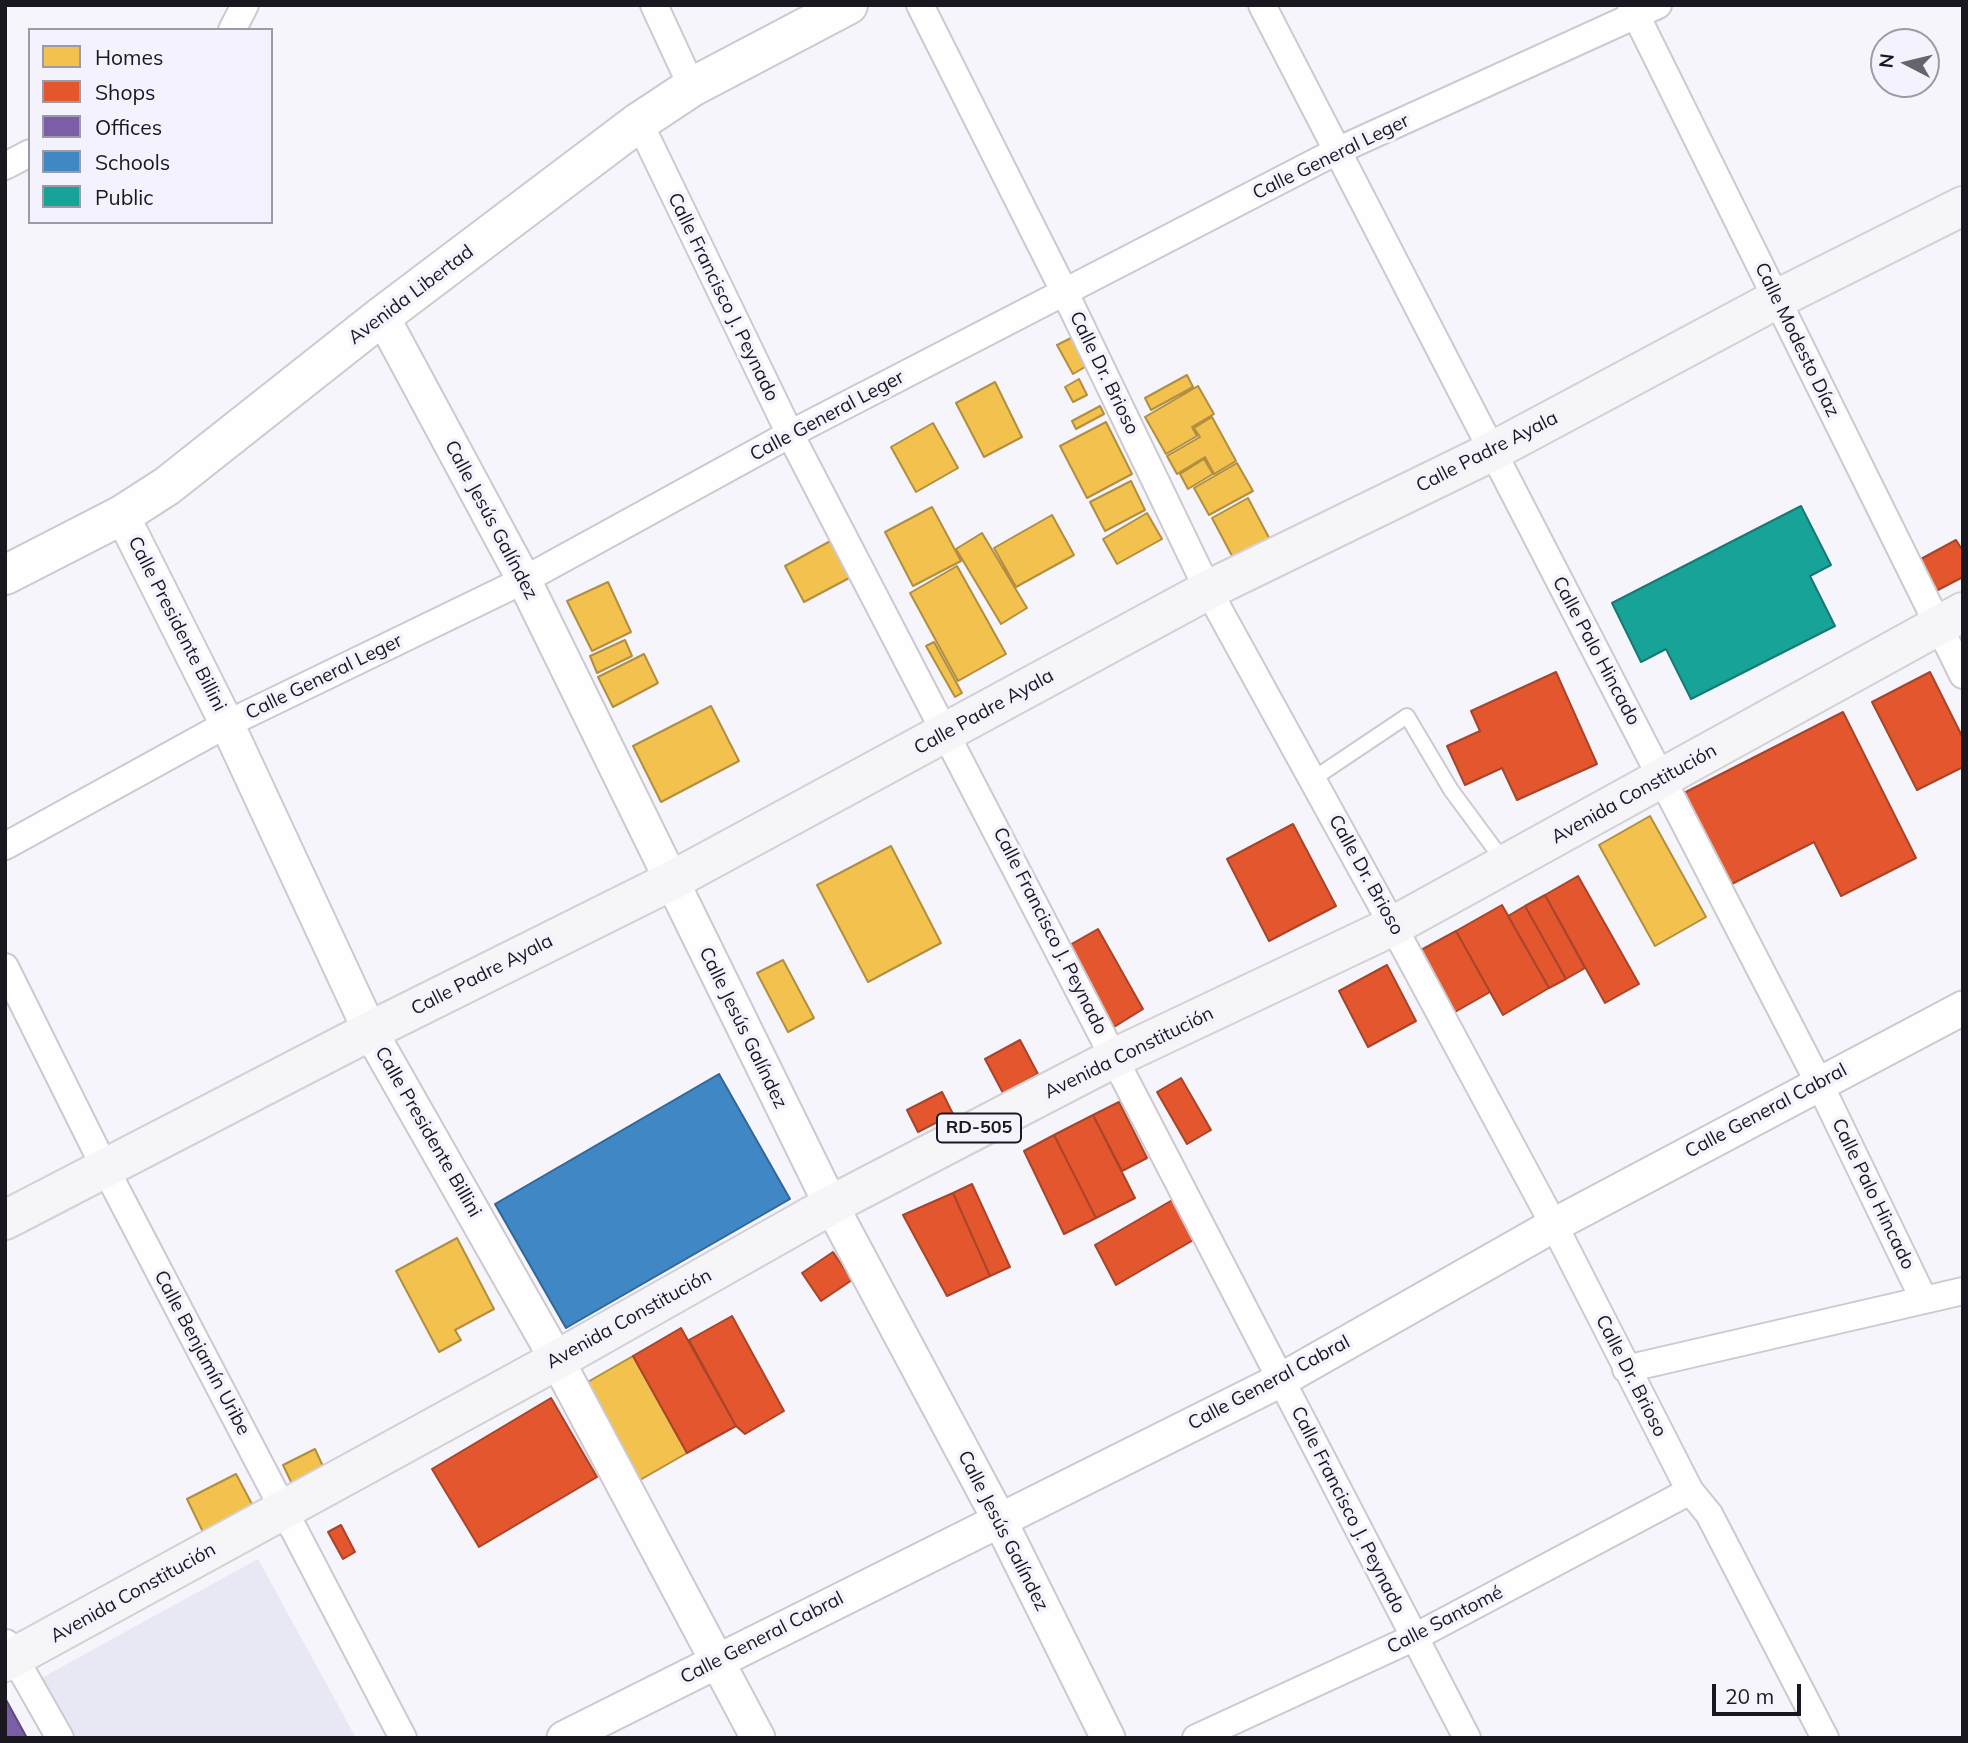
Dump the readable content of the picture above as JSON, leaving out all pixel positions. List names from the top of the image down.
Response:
{
  "streets": {
    "main road": [
      "Avenida Libertad",
      "Calle Padre Ayala",
      "Avenida Constitución",
      "RD-505"
    ],
    "street": [
      "Calle General Leger",
      "Calle Francisco J. Peynado",
      "Calle Modesto Díaz",
      "Calle Dr. Brioso",
      "Calle Jesús Galíndez",
      "Calle Presidente Billini",
      "Calle Palo Hincado",
      "Calle General Cabral",
      "Calle Benjamín Uribe",
      "Calle Santomé"
    ]
  },
  "crossings": [
    ["Calle General Leger", "Calle Francisco J. Peynado"],
    ["Calle General Leger", "Calle Modesto Díaz"],
    ["Calle General Leger", "Calle Dr. Brioso"],
    ["Calle General Leger", "Calle Jesús Galíndez"],
    ["Calle General Leger", "Calle Presidente Billini"],
    ["Calle General Leger", "Calle Palo Hincado"],
    ["Avenida Libertad", "Calle Francisco J. Peynado"],
    ["Avenida Libertad", "Calle Jesús Galíndez"],
    ["Avenida Libertad", "Calle Presidente Billini"],
    ["Calle Francisco J. Peynado", "Calle Padre Ayala"],
    ["Calle Francisco J. Peynado", "Avenida Constitución"],
    ["Calle Francisco J. Peynado", "Calle General Cabral"],
    ["Calle Francisco J. Peynado", "Calle Santomé"],
    ["Calle Modesto Díaz", "Calle Padre Ayala"],
    ["Calle Modesto Díaz", "Avenida Constitución"],
    ["Calle Dr. Brioso", "Calle Padre Ayala"],
    ["Calle Dr. Brioso", "Avenida Constitución"],
    ["Calle Dr. Brioso", "Calle General Cabral"],
    ["Calle Dr. Brioso", "Calle Santomé"],
    ["Calle Padre Ayala", "Calle Jesús Galíndez"],
    ["Calle Padre Ayala", "Calle Presidente Billini"],
    ["Calle Padre Ayala", "Calle Palo Hincado"],
    ["Calle Padre Ayala", "Calle Benjamín Uribe"],
    ["Calle Jesús Galíndez", "Avenida Constitución"],
    ["Calle Jesús Galíndez", "Calle General Cabral"],
    ["Calle Presidente Billini", "Avenida Constitución"],
    ["Calle Presidente Billini", "Calle General Cabral"],
    ["Calle Palo Hincado", "Avenida Constitución"],
    ["Calle Palo Hincado", "Calle General Cabral"],
    ["Avenida Constitución", "Calle Benjamín Uribe"]
  ],
  "legend": [
    "Homes",
    "Shops",
    "Offices",
    "Schools",
    "Public"
  ],
  "scale_bar": "20 m",
  "north": "left"
}
